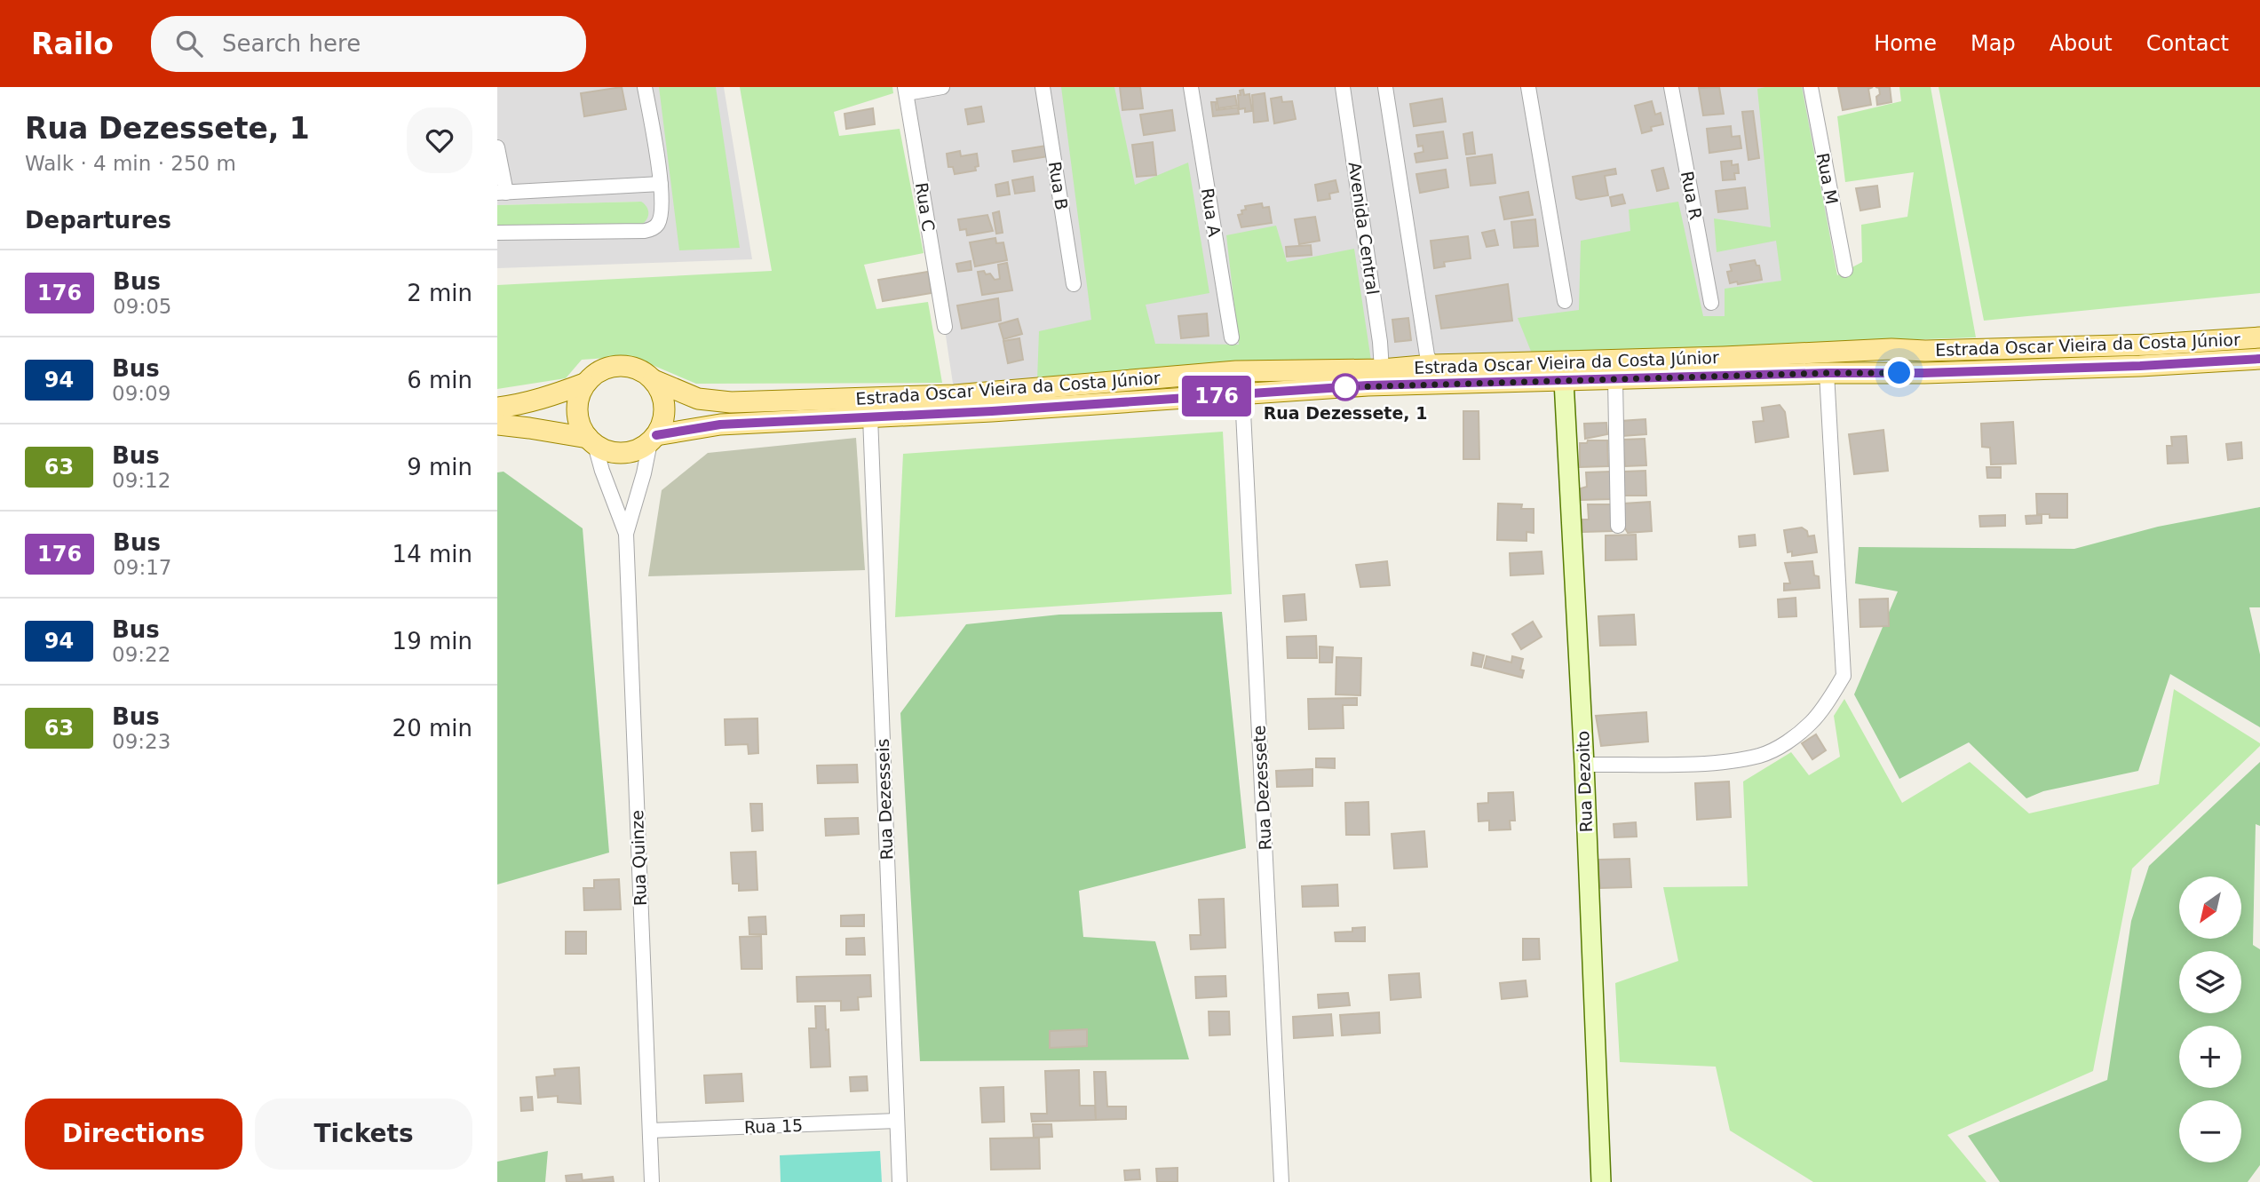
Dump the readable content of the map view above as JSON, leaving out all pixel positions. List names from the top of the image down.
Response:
{
  "streets": {
    "main road": ["Estrada Oscar Vieira da Costa Júnior", "Rua Dezoito"],
    "street": [
      "Rua M",
      "Rua B",
      "Rua R",
      "Rua C",
      "Rua A",
      "Avenida Central",
      "Rua Dezessete",
      "Rua Dezesseis",
      "Rua Quinze",
      "Rua 15"
    ]
  },
  "crossings": [
    ["Avenida Central", "Estrada Oscar Vieira da Costa Júnior"],
    ["Estrada Oscar Vieira da Costa Júnior", "Rua Dezoito"],
    ["Estrada Oscar Vieira da Costa Júnior", "Rua Dezessete"],
    ["Estrada Oscar Vieira da Costa Júnior", "Rua Dezesseis"],
    ["Estrada Oscar Vieira da Costa Júnior", "Rua Quinze"],
    ["Rua Dezesseis", "Rua 15"],
    ["Rua Quinze", "Rua 15"]
  ],
  "places": ["Rua Dezessete, 1"],
  "lines": ["bus line 176"],
  "north": "bottom left",
  "page": {
    "header": "Railo",
    "search": "Search here",
    "nav": [
      "Home",
      "Map",
      "About",
      "Contact"
    ],
    "heading": [
      ["Rua Dezessete, 1", "Walk · 4 min · 250 m"],
      "Departures"
    ],
    "on_map": "176",
    "list": [
      {
        "mark": "176",
        "name": "Bus",
        "note": "09:05",
        "value": "2 min"
      },
      {
        "mark": "94",
        "name": "Bus",
        "note": "09:09",
        "value": "6 min"
      },
      {
        "mark": "63",
        "name": "Bus",
        "note": "09:12",
        "value": "9 min"
      },
      {
        "mark": "176",
        "name": "Bus",
        "note": "09:17",
        "value": "14 min"
      },
      {
        "mark": "94",
        "name": "Bus",
        "note": "09:22",
        "value": "19 min"
      },
      {
        "mark": "63",
        "name": "Bus",
        "note": "09:23",
        "value": "20 min"
      }
    ],
    "map_buttons": ["+", "−"],
    "buttons": ["Directions", "Tickets"]
  }
}
